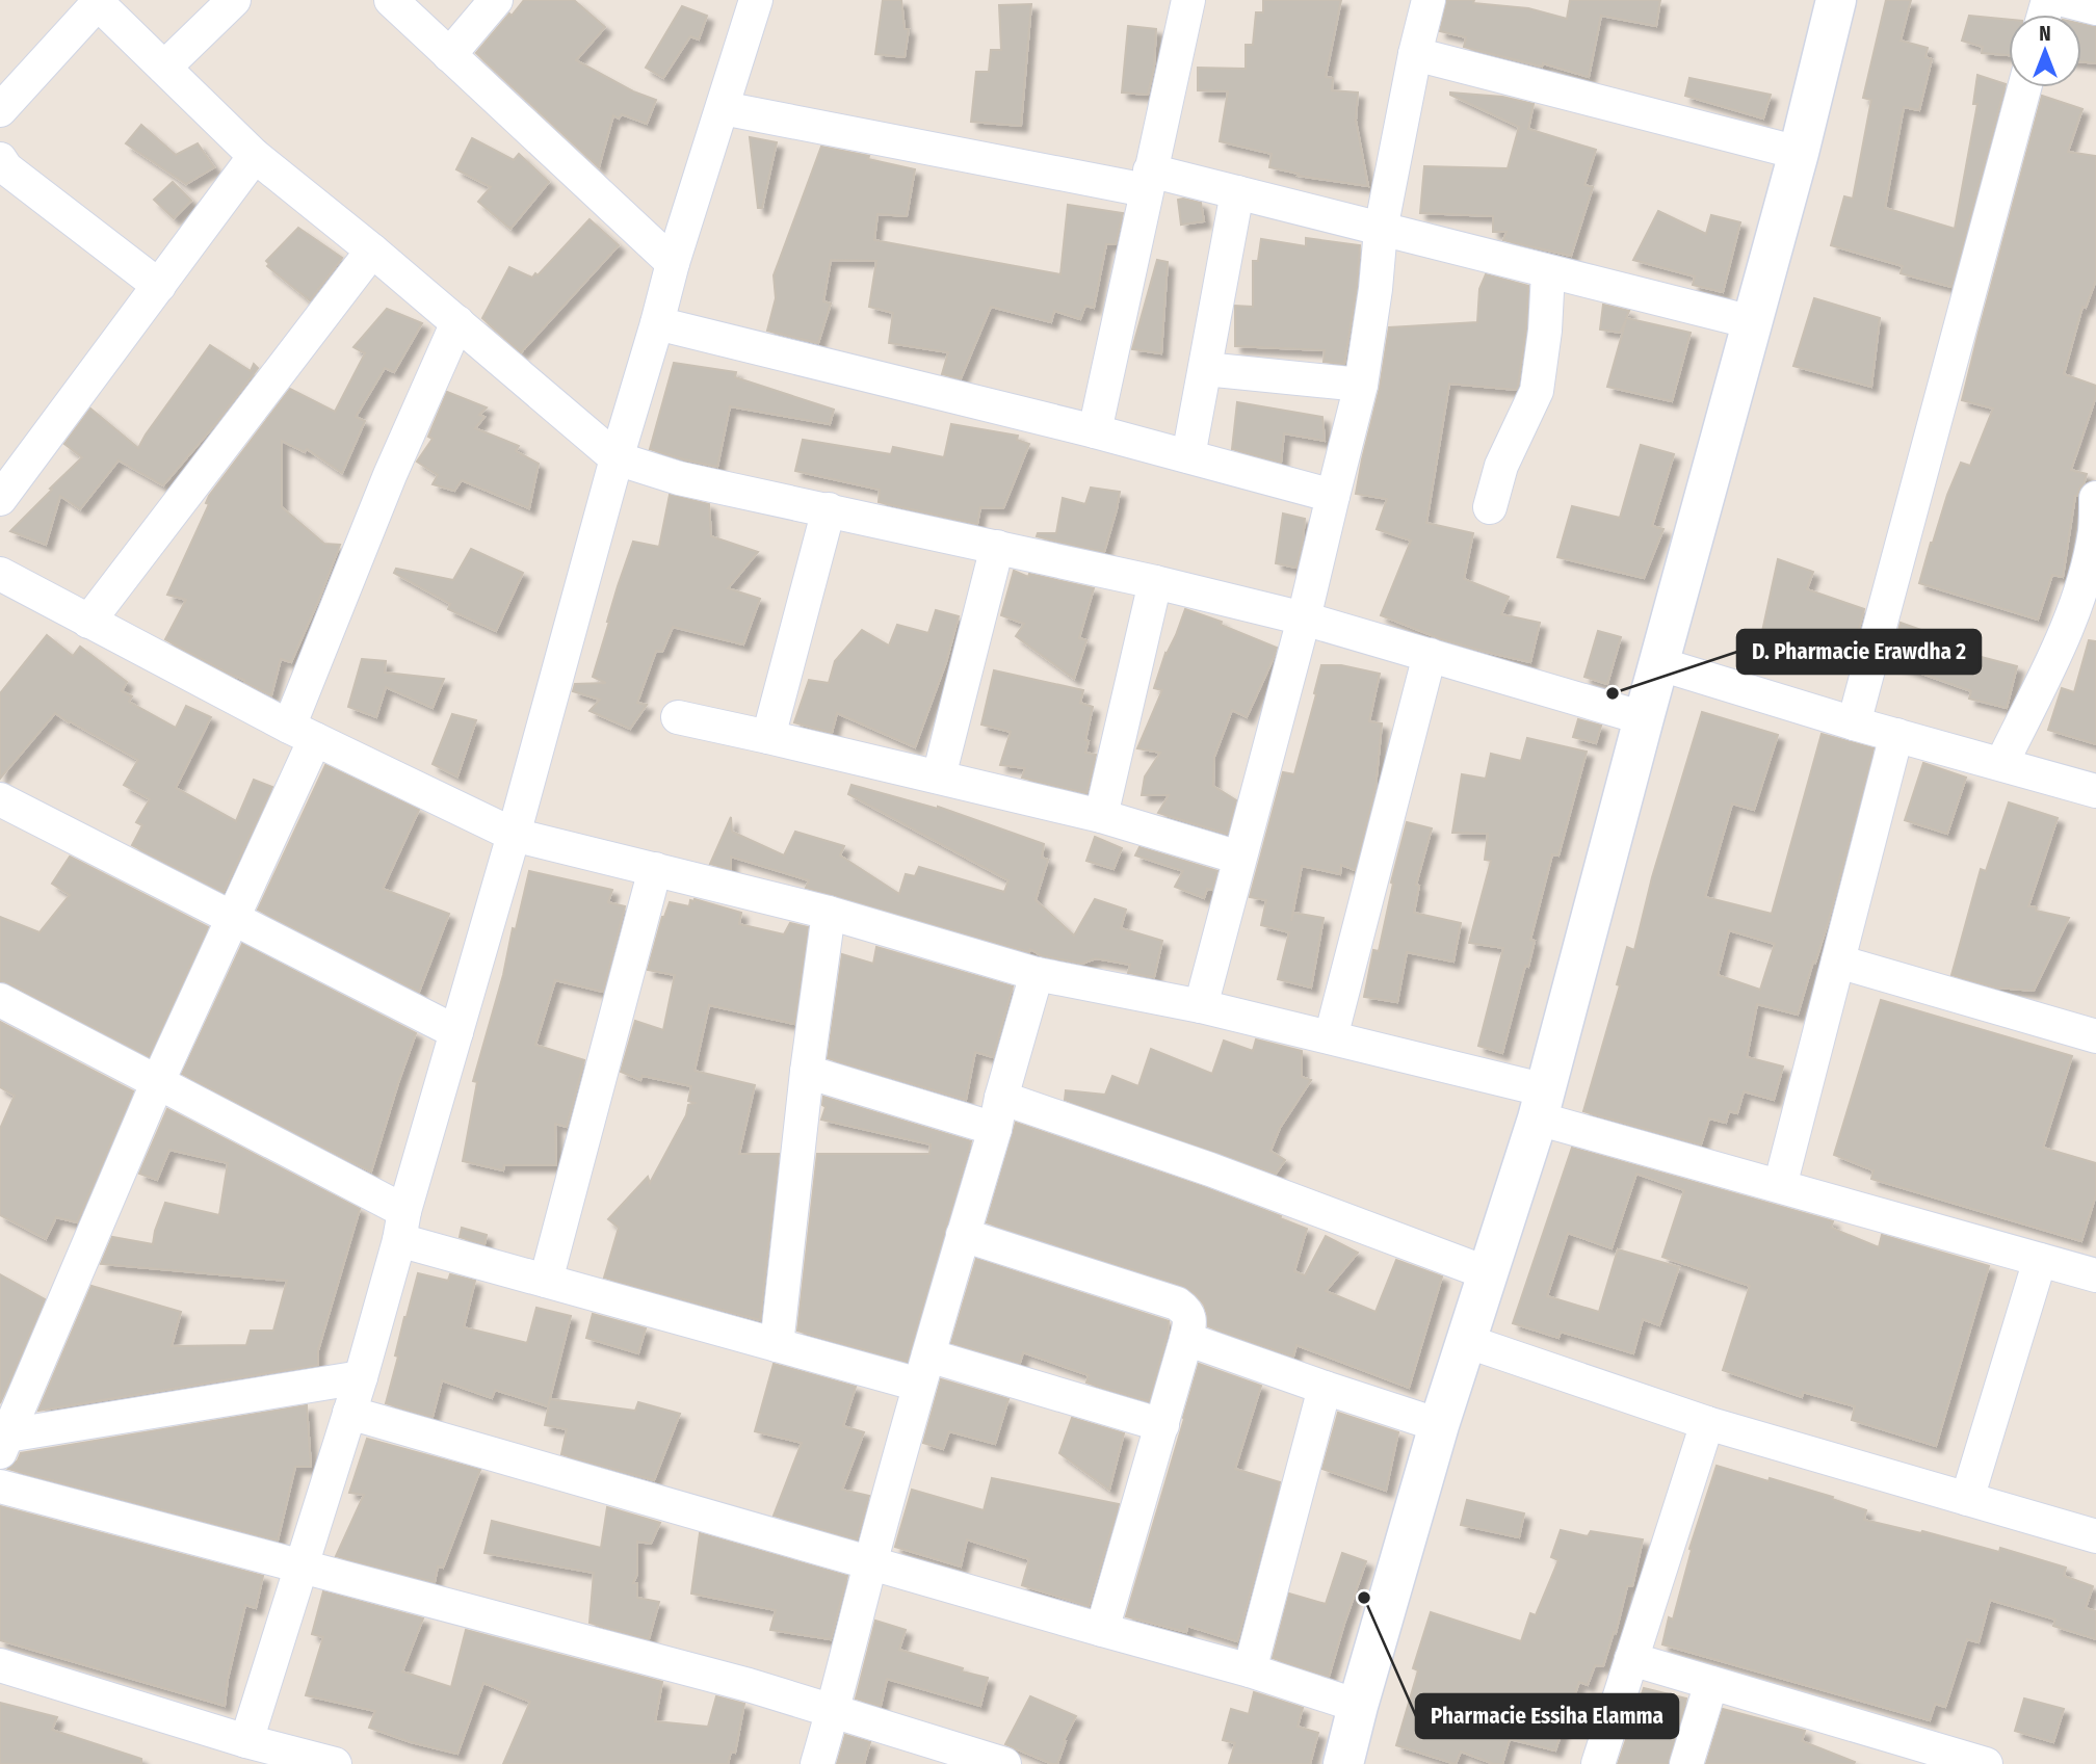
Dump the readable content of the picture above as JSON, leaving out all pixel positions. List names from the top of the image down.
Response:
{
  "places": ["D. Pharmacie Erawdha 2", "Pharmacie Essiha Elamma"],
  "north": "top"
}
